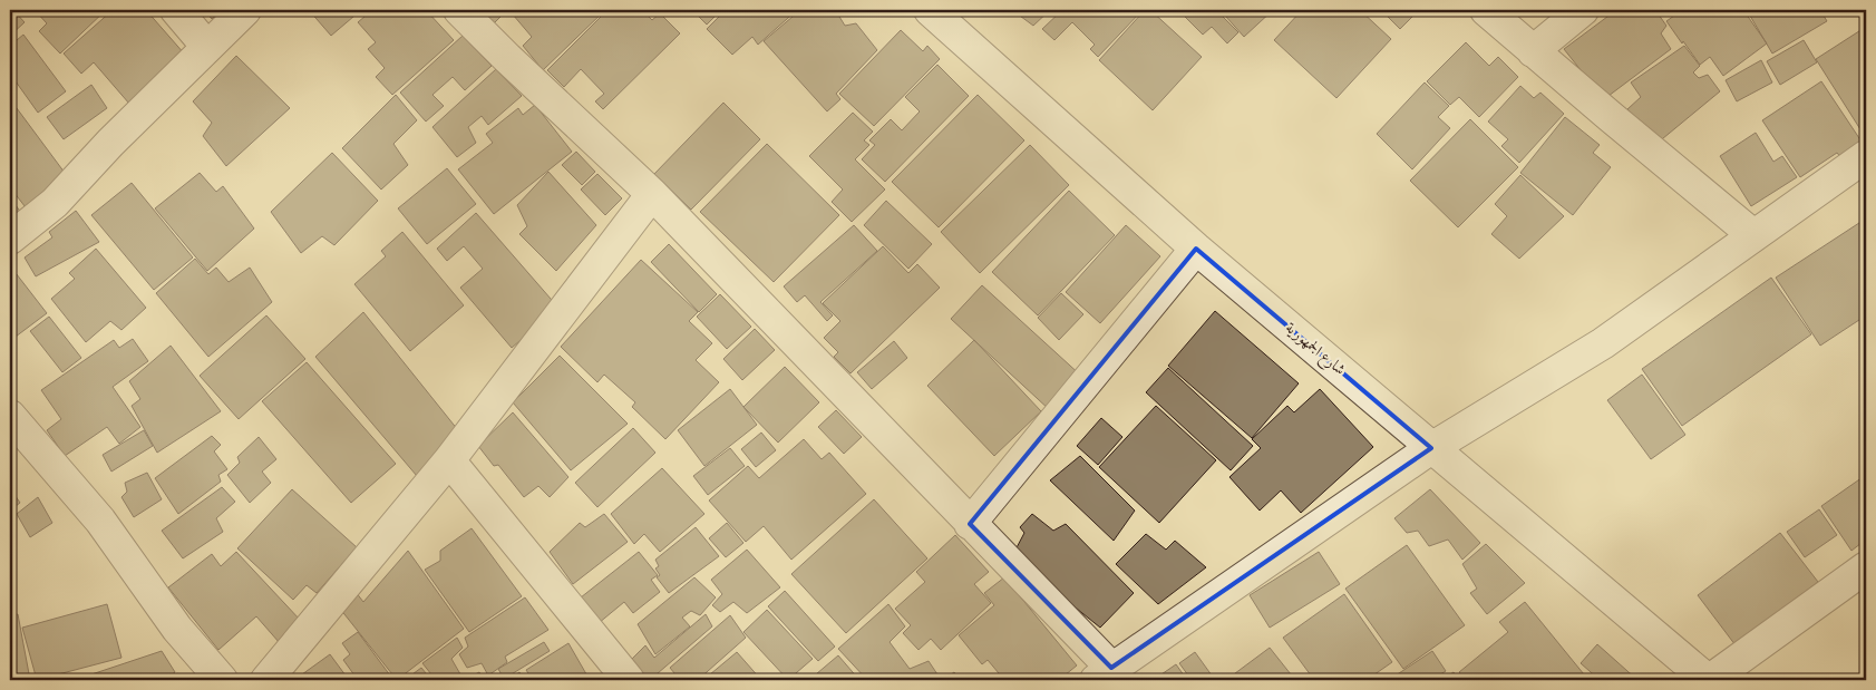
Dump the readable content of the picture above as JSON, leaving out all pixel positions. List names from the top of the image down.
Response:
{
  "streets": {
    "street": ["شارع الجمهورية"]
  }
}
